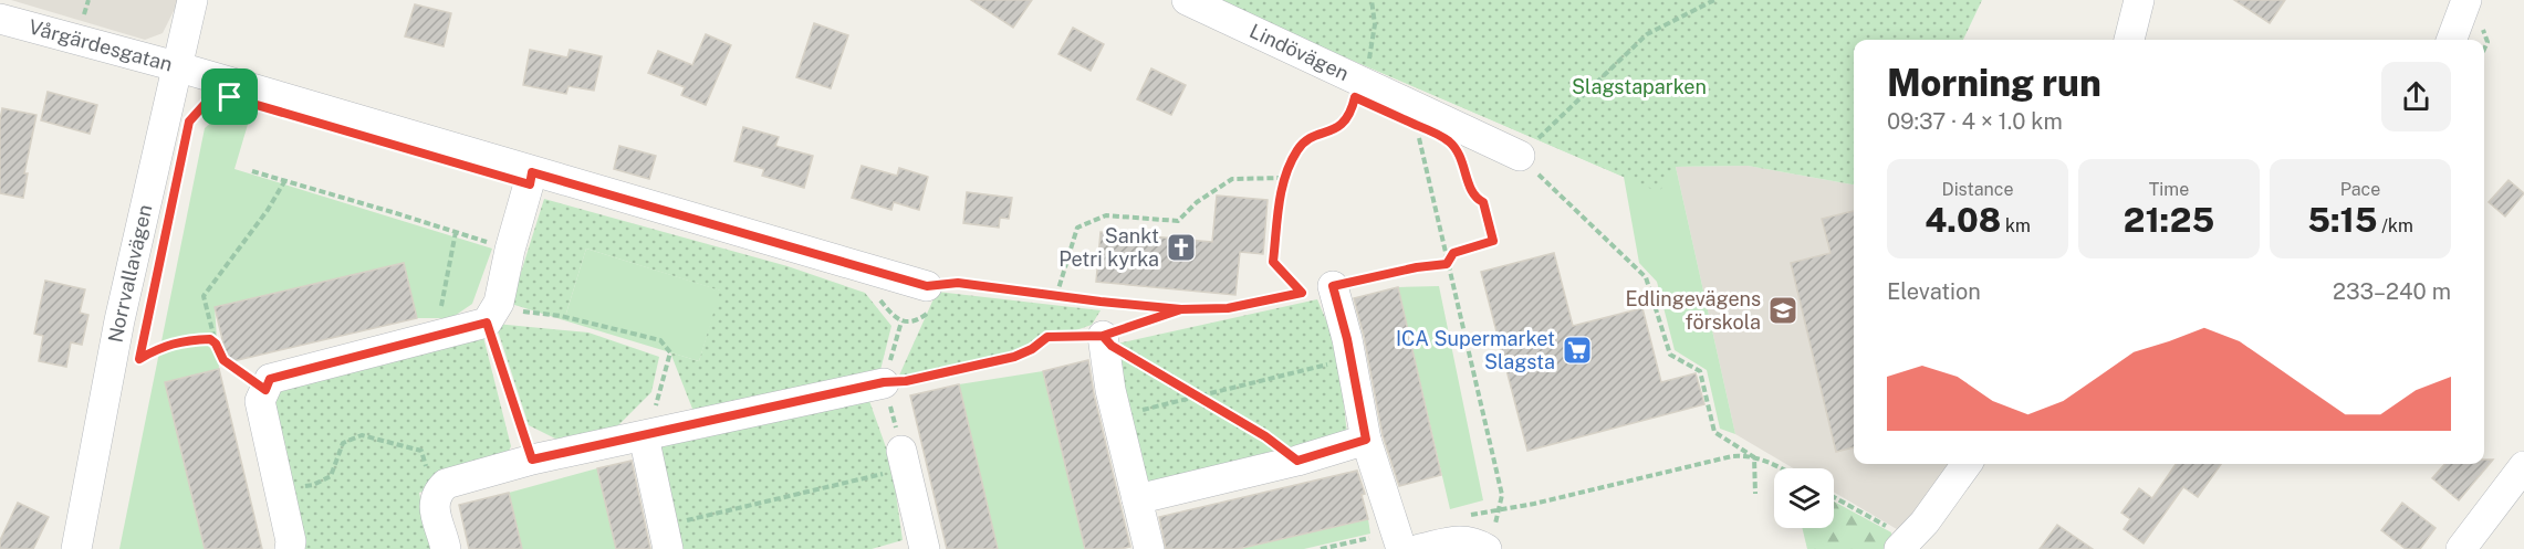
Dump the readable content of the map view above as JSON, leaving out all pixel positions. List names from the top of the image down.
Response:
{
  "streets": {
    "street": ["Vårgärdesgatan", "Lindövägen", "Norrvallavägen"]
  },
  "crossings": [
    ["Vårgärdesgatan", "Norrvallavägen"]
  ],
  "parks": ["Slagstaparken"],
  "places": {
    "church": ["Sankt Petri kyrka"],
    "school or university": ["Edlingevägens förskola"],
    "supermarket": ["ICA Supermarket Slagsta"]
  },
  "page": {
    "heading": ["Morning run", "09:37 · 4 × 1.0 km"],
    "stats": [
      ["Distance", "4.08 km"],
      ["Time", "21:25"],
      ["Pace", "5:15 /km"]
    ],
    "chart": ["Elevation", "233–240 m"]
  }
}
